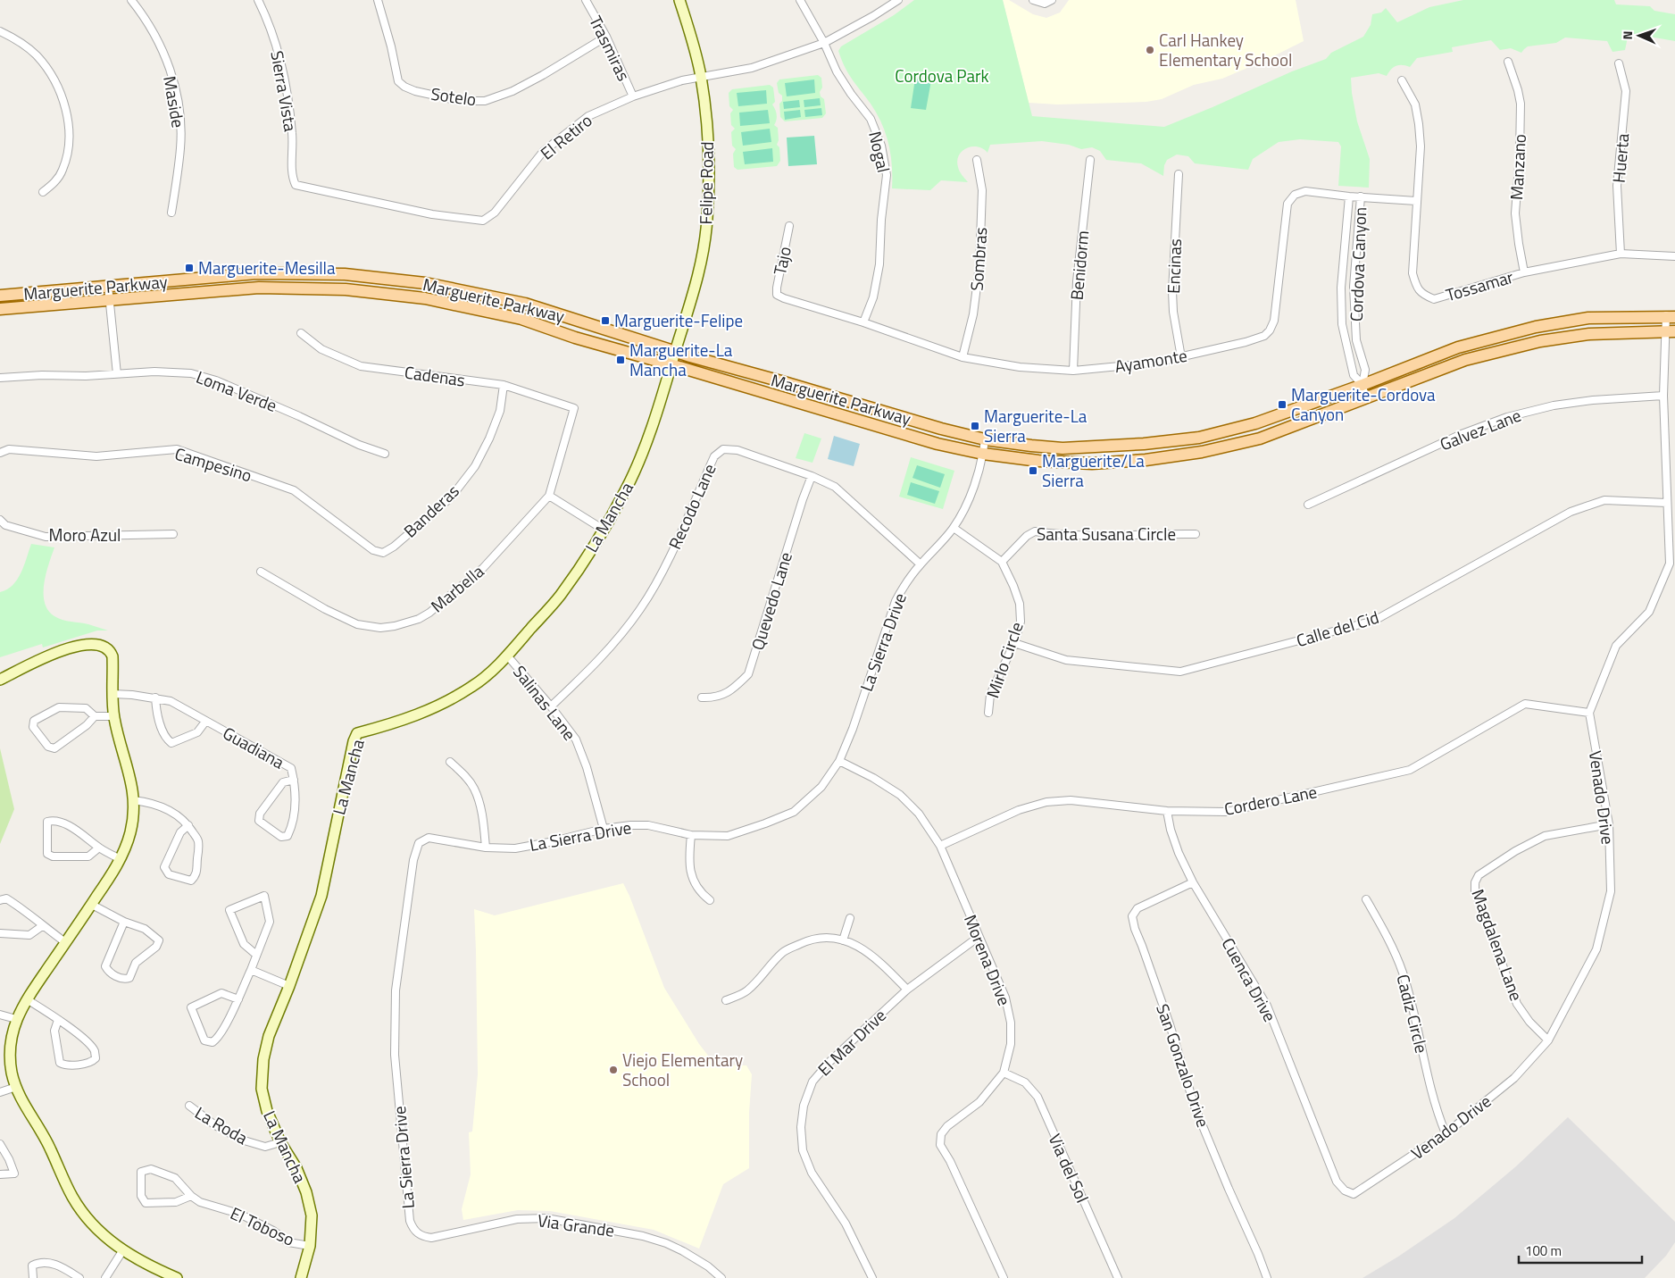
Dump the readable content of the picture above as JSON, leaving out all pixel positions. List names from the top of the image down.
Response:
{
  "streets": {
    "main road": ["Marguerite Parkway"],
    "street": [
      "Trasmiras",
      "Sierra Vista",
      "Sotelo",
      "Maside",
      "El Retiro",
      "Nogal",
      "Huerta",
      "Manzano",
      "Felipe Road",
      "Sombras",
      "Tajo",
      "Cordova Canyon",
      "Benidorm",
      "Encinas",
      "Tossamar",
      "Ayamonte",
      "Cadenas",
      "Loma Verde",
      "Galvez Lane",
      "Campesino",
      "Recodo Lane",
      "Banderas",
      "La Mancha",
      "Santa Susana Circle",
      "Moro Azul",
      "Marbella",
      "Quevedo Lane",
      "Calle del Cid",
      "La Sierra Drive",
      "Mirlo Circle",
      "Salinas Lane",
      "Guadiana",
      "Venado Drive",
      "Cordero Lane",
      "Magdalena Lane",
      "Morena Drive",
      "Cuenca Drive",
      "Cadiz Circle",
      "El Mar Drive",
      "San Gonzalo Drive",
      "La Roda",
      "Via del Sol",
      "Via Grande",
      "El Toboso"
    ]
  },
  "crossings": [
    ["Trasmiras", "Sotelo"],
    ["Trasmiras", "El Retiro"],
    ["Sierra Vista", "El Retiro"],
    ["El Retiro", "Nogal"],
    ["El Retiro", "Felipe Road"],
    ["Nogal", "Ayamonte"],
    ["Huerta", "Tossamar"],
    ["Manzano", "Tossamar"],
    ["Felipe Road", "Marguerite Parkway"],
    ["Felipe Road", "La Mancha"],
    ["Sombras", "Ayamonte"],
    ["Tajo", "Ayamonte"],
    ["Cordova Canyon", "Marguerite Parkway"],
    ["Cordova Canyon", "Ayamonte"],
    ["Benidorm", "Ayamonte"],
    ["Encinas", "Ayamonte"],
    ["Tossamar", "Ayamonte"],
    ["Marguerite Parkway", "La Mancha"],
    ["Marguerite Parkway", "La Sierra Drive"],
    ["Cadenas", "Banderas"],
    ["Cadenas", "Marbella"],
    ["Campesino", "Banderas"],
    ["Recodo Lane", "Quevedo Lane"],
    ["Recodo Lane", "La Sierra Drive"],
    ["Recodo Lane", "Salinas Lane"],
    ["La Mancha", "Salinas Lane"],
    ["La Mancha", "La Roda"],
    ["La Mancha", "El Toboso"],
    ["Santa Susana Circle", "Mirlo Circle"],
    ["Calle del Cid", "Mirlo Circle"],
    ["La Sierra Drive", "Mirlo Circle"],
    ["La Sierra Drive", "Salinas Lane"],
    ["La Sierra Drive", "Morena Drive"],
    ["La Sierra Drive", "Via Grande"],
    ["Venado Drive", "Cordero Lane"],
    ["Venado Drive", "Magdalena Lane"],
    ["Venado Drive", "Cuenca Drive"],
    ["Venado Drive", "Cadiz Circle"],
    ["Cordero Lane", "Morena Drive"],
    ["Cordero Lane", "Cuenca Drive"],
    ["Morena Drive", "El Mar Drive"],
    ["Morena Drive", "Via del Sol"],
    ["Cuenca Drive", "San Gonzalo Drive"]
  ],
  "parks": ["Cordova Park"],
  "places": {
    "other": ["Carl Hankey Elementary School", "Viejo Elementary School"],
    "transit": [
      "Marguerite-Mesilla",
      "Marguerite-Felipe",
      "Marguerite-La Mancha",
      "Marguerite-Cordova Canyon",
      "Marguerite-La Sierra",
      "Marguerite/La Sierra"
    ]
  },
  "scale_bar": "100 m",
  "north": "left"
}
